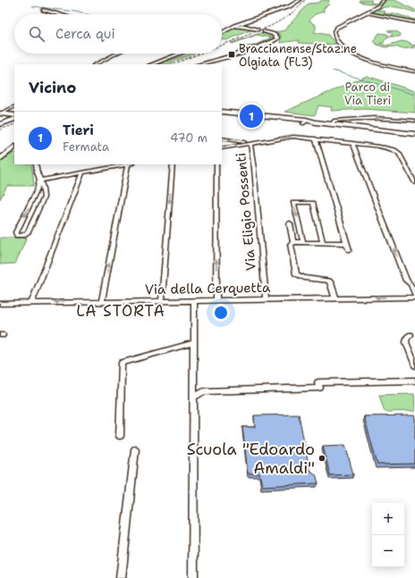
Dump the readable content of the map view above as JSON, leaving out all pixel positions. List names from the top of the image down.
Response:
{
  "streets": {
    "street": ["Via Eligio Possenti", "Via della Cerquetta"]
  },
  "crossings": [
    ["Via Eligio Possenti", "Via della Cerquetta"]
  ],
  "one_way": ["Via della Cerquetta"],
  "districts": ["LA STORTA"],
  "parks": ["Parco di Via Tieri"],
  "places": {
    "transit": ["Braccianense/Staz.ne Olgiata (FL3)"],
    "other": ["Scuola \"Edoardo Amaldi\""]
  },
  "page": {
    "search": "Cerca qui",
    "heading": "Vicino",
    "pins": "1",
    "list": [
      {
        "mark": "1",
        "name": "Tieri",
        "note": "Fermata",
        "value": "470 m"
      }
    ],
    "map_buttons": ["+", "−"]
  }
}
